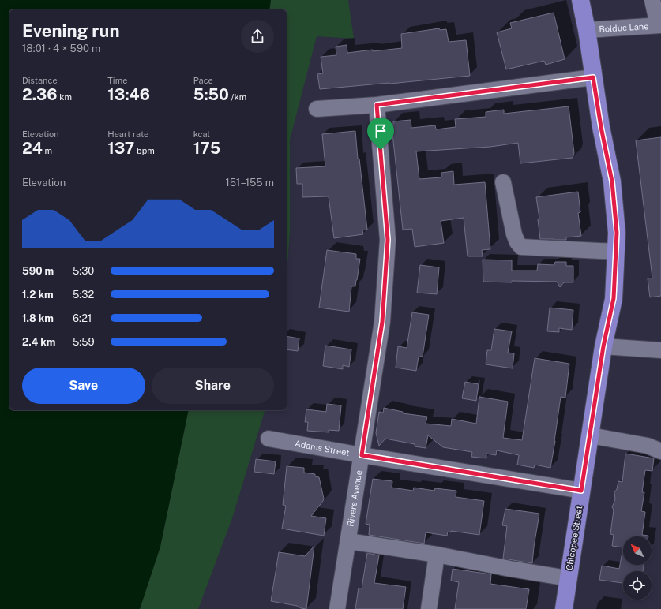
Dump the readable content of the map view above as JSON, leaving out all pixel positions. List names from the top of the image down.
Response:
{
  "streets": {
    "main road": ["Chicopee Street"],
    "street": ["Bolduc Lane", "Adams Street", "Rivers Avenue"]
  },
  "crossings": [
    ["Bolduc Lane", "Chicopee Street"],
    ["Adams Street", "Rivers Avenue"],
    ["Adams Street", "Chicopee Street"]
  ],
  "north": "top left",
  "page": {
    "heading": ["Evening run", "18:01 · 4 × 590 m"],
    "stats": [
      ["Distance", "2.36 km"],
      ["Time", "13:46"],
      ["Pace", "5:50 /km"],
      ["Elevation", "24 m"],
      ["Heart rate", "137 bpm"],
      ["kcal", "175"]
    ],
    "chart": ["Elevation", "151–155 m"],
    "list": [
      {
        "name": "590 m",
        "note": "5:30"
      },
      {
        "name": "1.2 km",
        "note": "5:32"
      },
      {
        "name": "1.8 km",
        "note": "6:21"
      },
      {
        "name": "2.4 km",
        "note": "5:59"
      }
    ],
    "buttons": ["Save", "Share"]
  }
}
